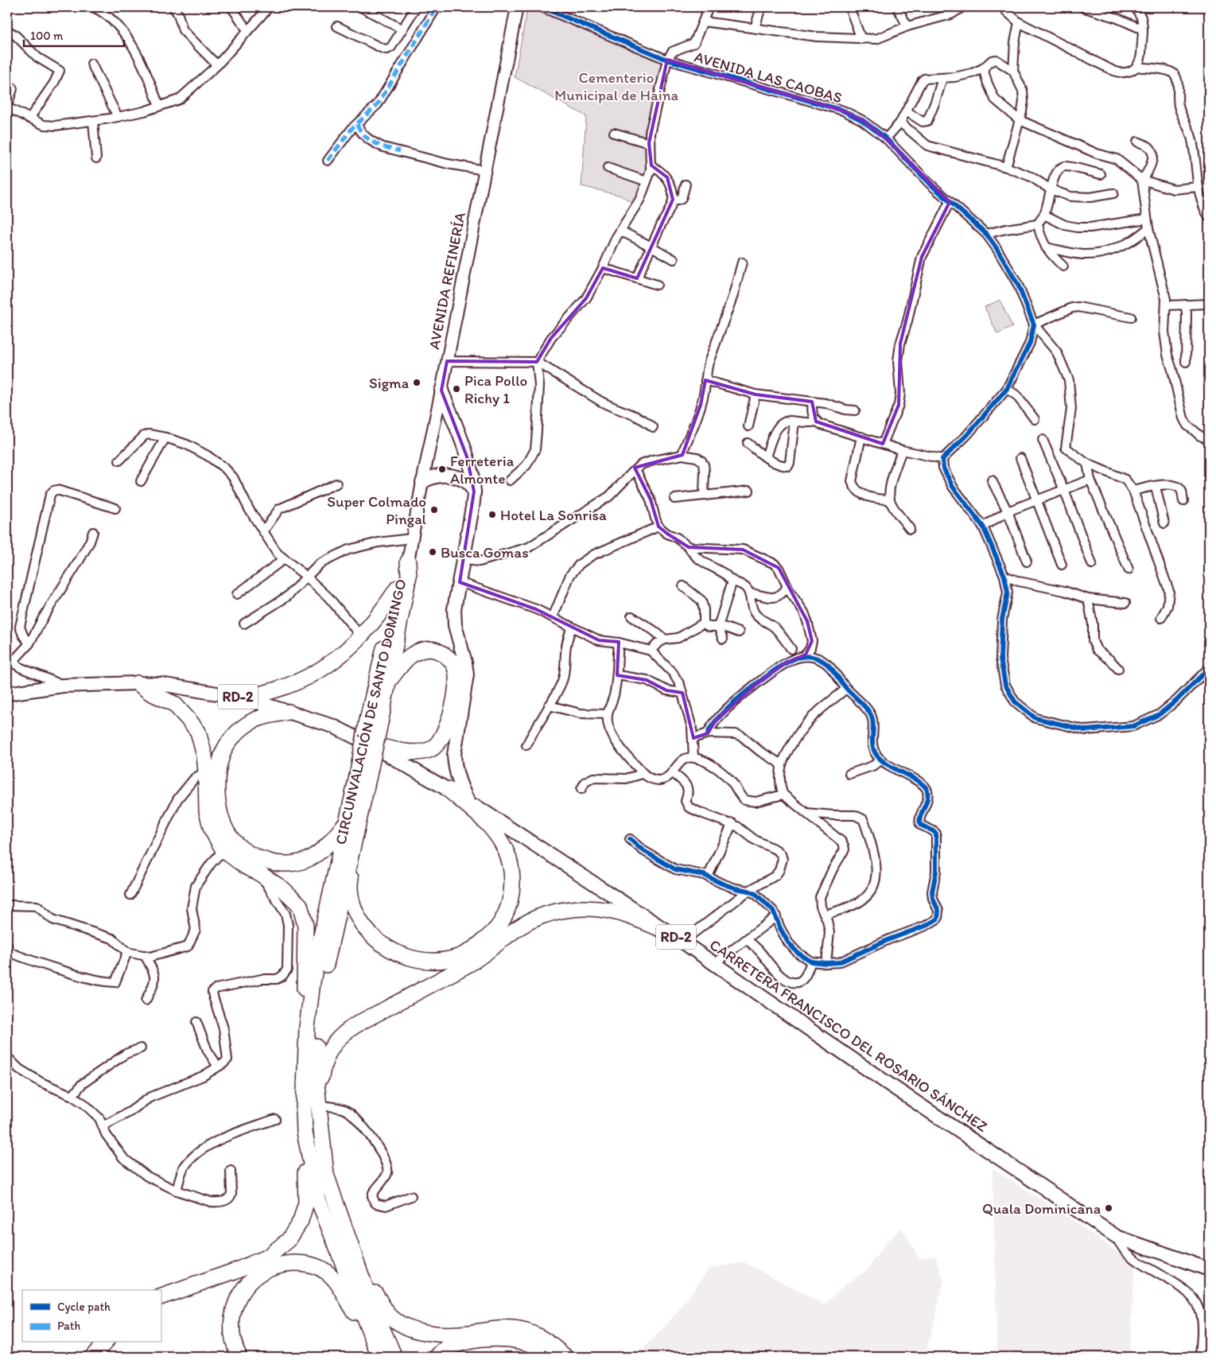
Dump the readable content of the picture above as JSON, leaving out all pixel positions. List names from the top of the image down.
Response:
{
  "streets": {
    "highway": ["CIRCUNVALACIÓN DE SANTO DOMINGO"],
    "main road": ["AVENIDA REFINERÍA", "RD-2", "CARRETERA FRANCISCO DEL ROSARIO SÁNCHEZ"],
    "street": ["AVENIDA LAS CAOBAS"]
  },
  "crossings": [
    ["AVENIDA REFINERÍA", "CIRCUNVALACIÓN DE SANTO DOMINGO"]
  ],
  "parks": ["Cementerio Municipal de Haina"],
  "places": [
    "Sigma",
    "Pica Pollo Richy 1",
    "Ferreteria Almonte",
    "Super Colmado Pingal",
    "Hotel La Sonrisa",
    "Busca Gomas",
    "Quala Dominicana"
  ],
  "legend": ["Cycle path", "Path"],
  "scale_bar": "100 m"
}
